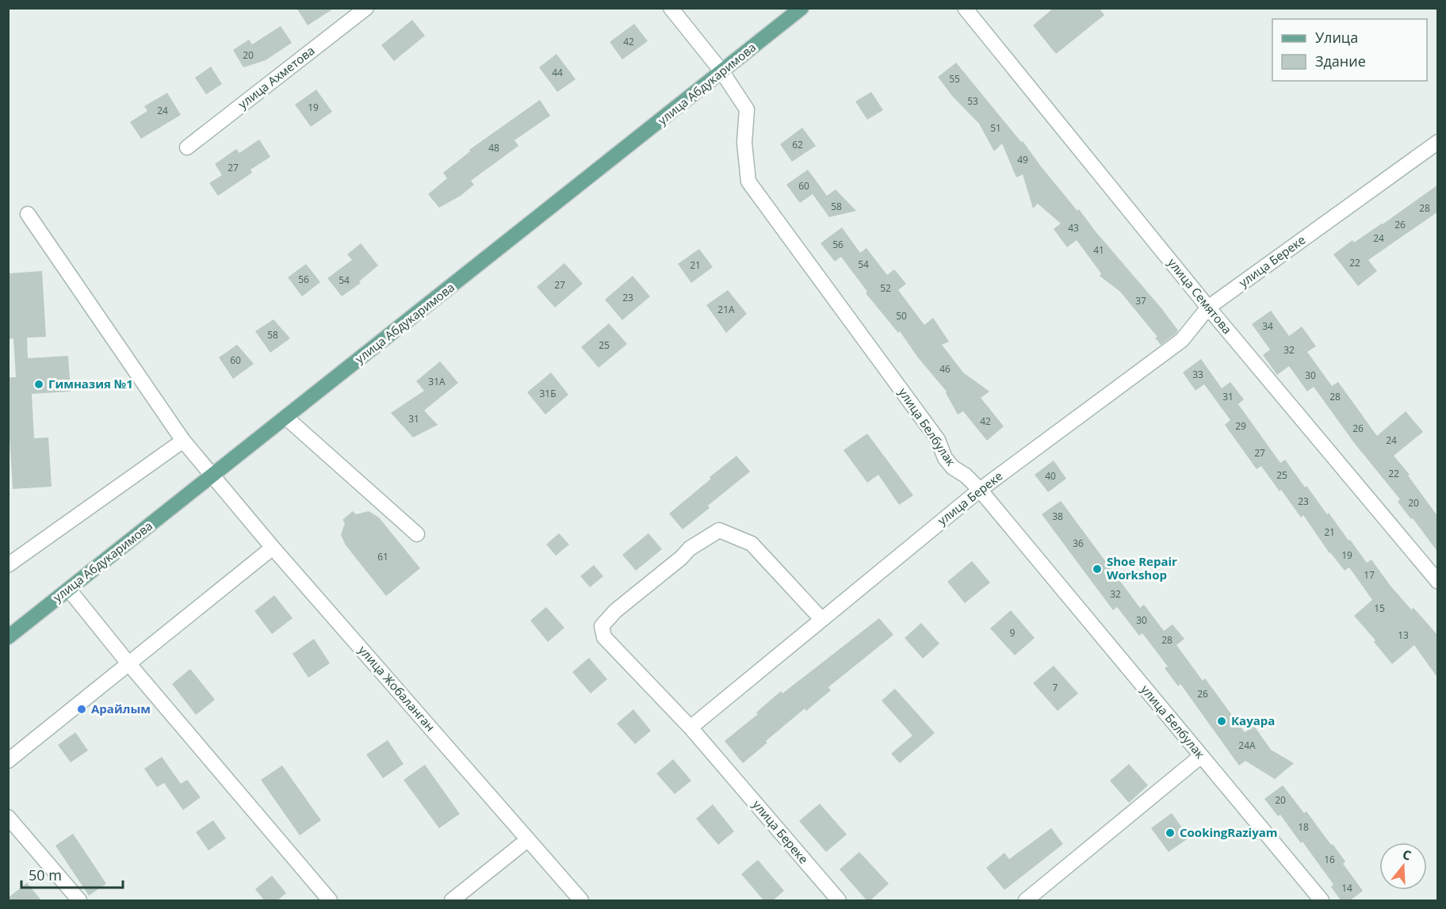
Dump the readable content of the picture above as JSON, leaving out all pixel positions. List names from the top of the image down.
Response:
{
  "streets": {
    "main road": ["улица Абдукаримова"],
    "street": [
      "улица Ахметова",
      "улица Береке",
      "улица Семятова",
      "улица Белбулак",
      "улица Жобаланган"
    ]
  },
  "crossings": [
    ["улица Абдукаримова", "улица Белбулак"],
    ["улица Абдукаримова", "улица Жобаланган"],
    ["улица Береке", "улица Семятова"],
    ["улица Береке", "улица Белбулак"]
  ],
  "places": [
    "Гимназия №1",
    "Shoe Repair Workshop",
    "Арайлым",
    "Кауара",
    "CookingRaziyam"
  ],
  "house_numbers": [
    "42",
    "20",
    "44",
    "55",
    "53",
    "19",
    "24",
    "51",
    "62",
    "48",
    "49",
    "27",
    "60",
    "58",
    "28",
    "26",
    "43",
    "24",
    "56",
    "41",
    "22",
    "54",
    "21",
    "56",
    "54",
    "27",
    "52",
    "23",
    "37",
    "21А",
    "50",
    "34",
    "58",
    "25",
    "32",
    "60",
    "46",
    "33",
    "30",
    "31А",
    "31Б",
    "31",
    "28",
    "31",
    "42",
    "29",
    "26",
    "24",
    "27",
    "22",
    "25",
    "40",
    "23",
    "20",
    "38",
    "21",
    "36",
    "19",
    "61",
    "17",
    "32",
    "15",
    "30",
    "9",
    "13",
    "28",
    "7",
    "26",
    "24А",
    "20",
    "18",
    "16",
    "14"
  ],
  "legend": ["Улица", "Здание"],
  "scale_bar": "50 m",
  "north": "top"
}
